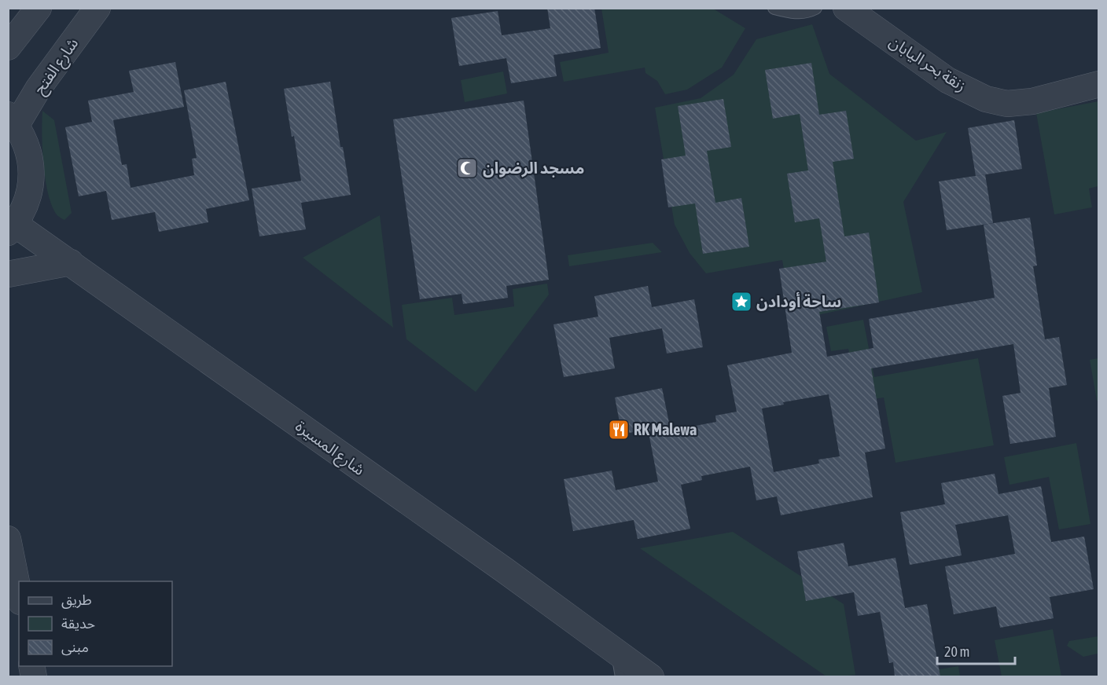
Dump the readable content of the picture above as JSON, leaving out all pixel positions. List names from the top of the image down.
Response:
{
  "streets": {
    "street": ["زنقة بحر اليابان", "شارع الفتح", "شارع المسيرة"]
  },
  "places": {
    "mosque": ["مسجد الرضوان"],
    "place": ["ساحة أودادن"],
    "restaurant": ["RK Malewa"]
  },
  "legend": ["طريق", "حديقة", "مبنى"],
  "scale_bar": "20 m"
}
